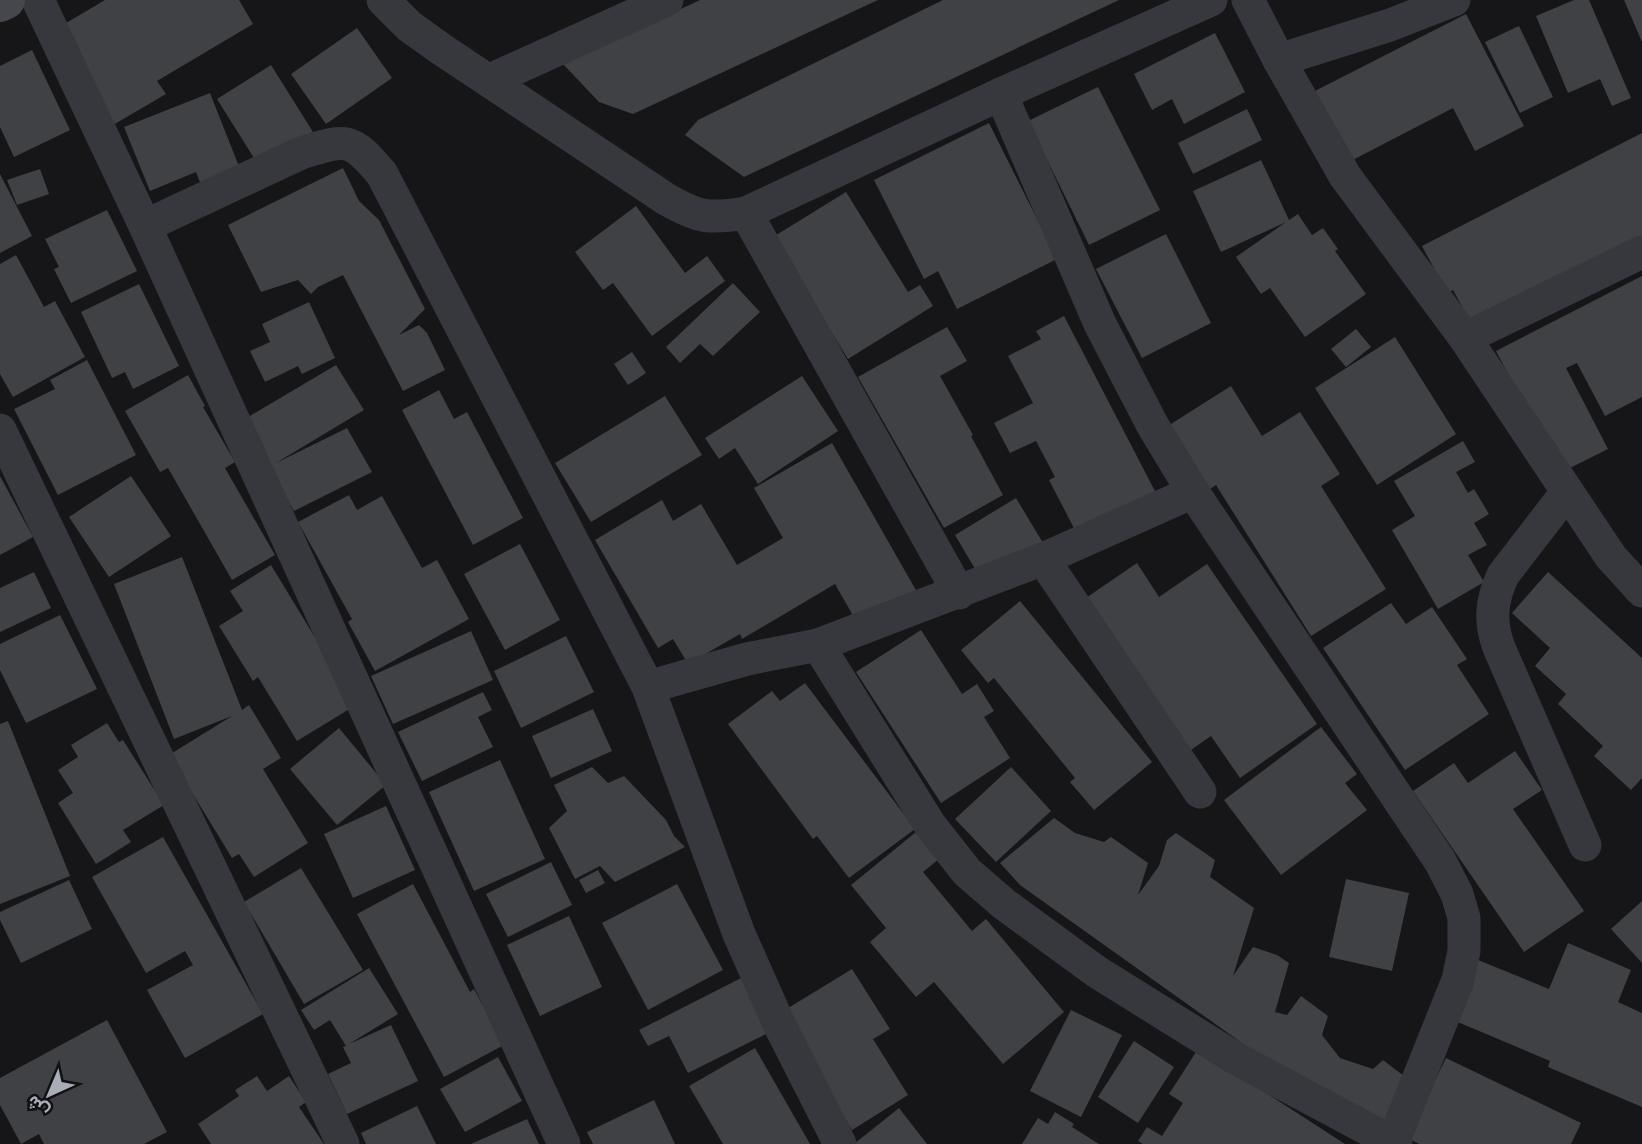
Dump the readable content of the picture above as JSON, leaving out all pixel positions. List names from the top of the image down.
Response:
{
  "north": "bottom left"
}
